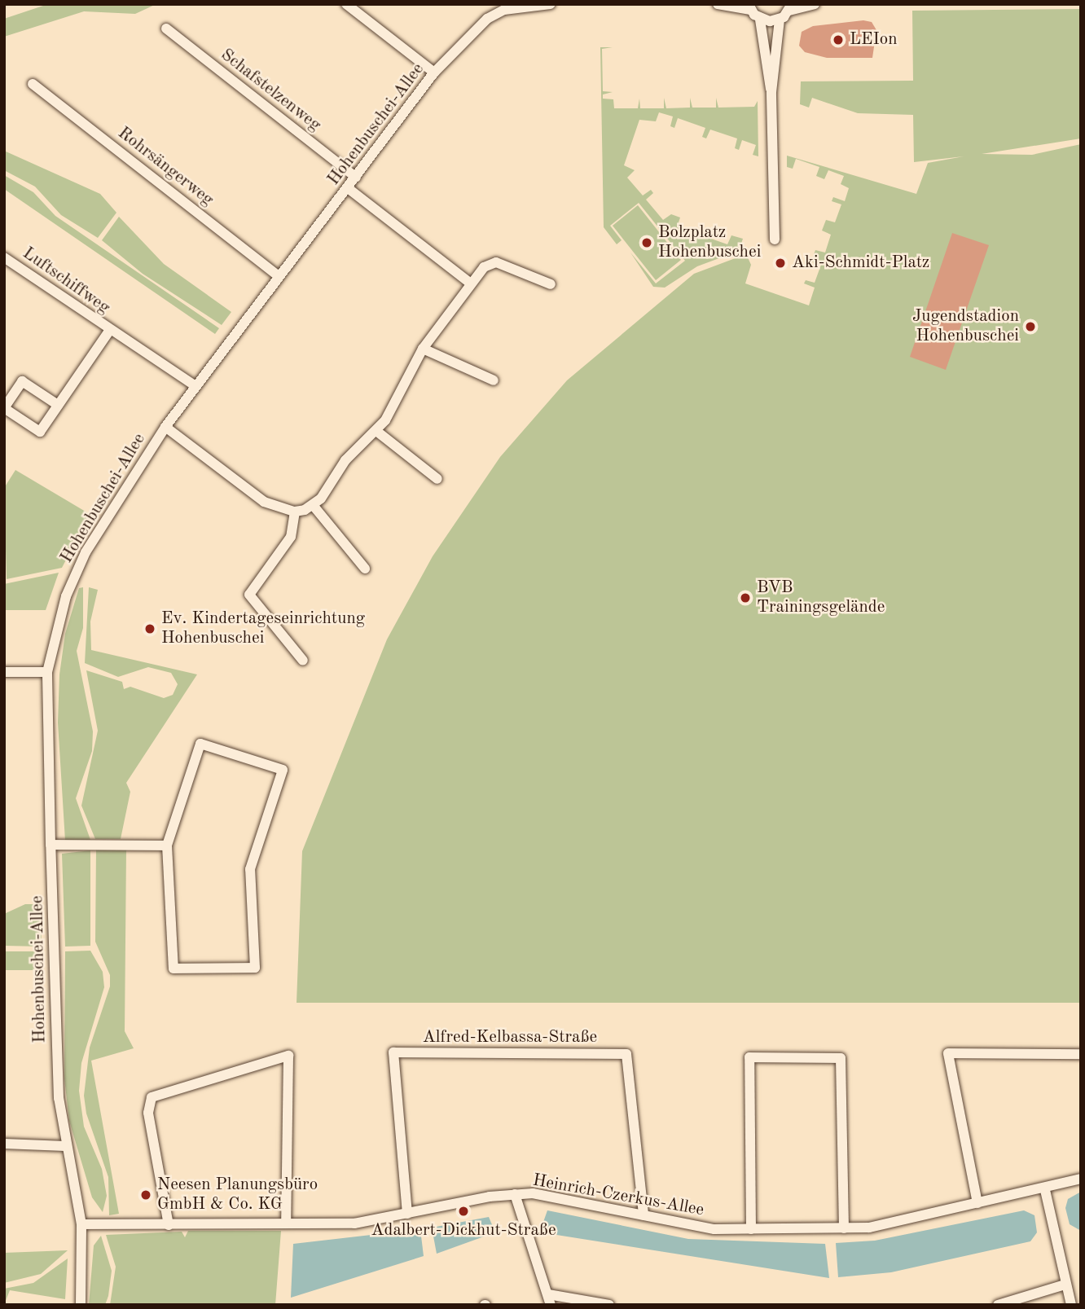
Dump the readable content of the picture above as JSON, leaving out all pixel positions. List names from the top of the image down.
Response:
{
  "streets": {
    "street": [
      "Schafstelzenweg",
      "Hohenbuschei-Allee",
      "Rohrsängerweg",
      "Luftschiffweg",
      "Alfred-Kelbassa-Straße",
      "Heinrich-Czerkus-Allee"
    ]
  },
  "crossings": [
    ["Schafstelzenweg", "Hohenbuschei-Allee"],
    ["Hohenbuschei-Allee", "Rohrsängerweg"],
    ["Hohenbuschei-Allee", "Luftschiffweg"],
    ["Hohenbuschei-Allee", "Heinrich-Czerkus-Allee"],
    ["Alfred-Kelbassa-Straße", "Heinrich-Czerkus-Allee"]
  ],
  "places": [
    "LEIon",
    "Bolzplatz Hohenbuschei",
    "Aki-Schmidt-Platz",
    "Jugendstadion Hohenbuschei",
    "BVB Trainingsgelände",
    "Ev. Kindertageseinrichtung Hohenbuschei",
    "Neesen Planungsbüro GmbH & Co. KG",
    "Adalbert-Dickhut-Straße"
  ]
}
